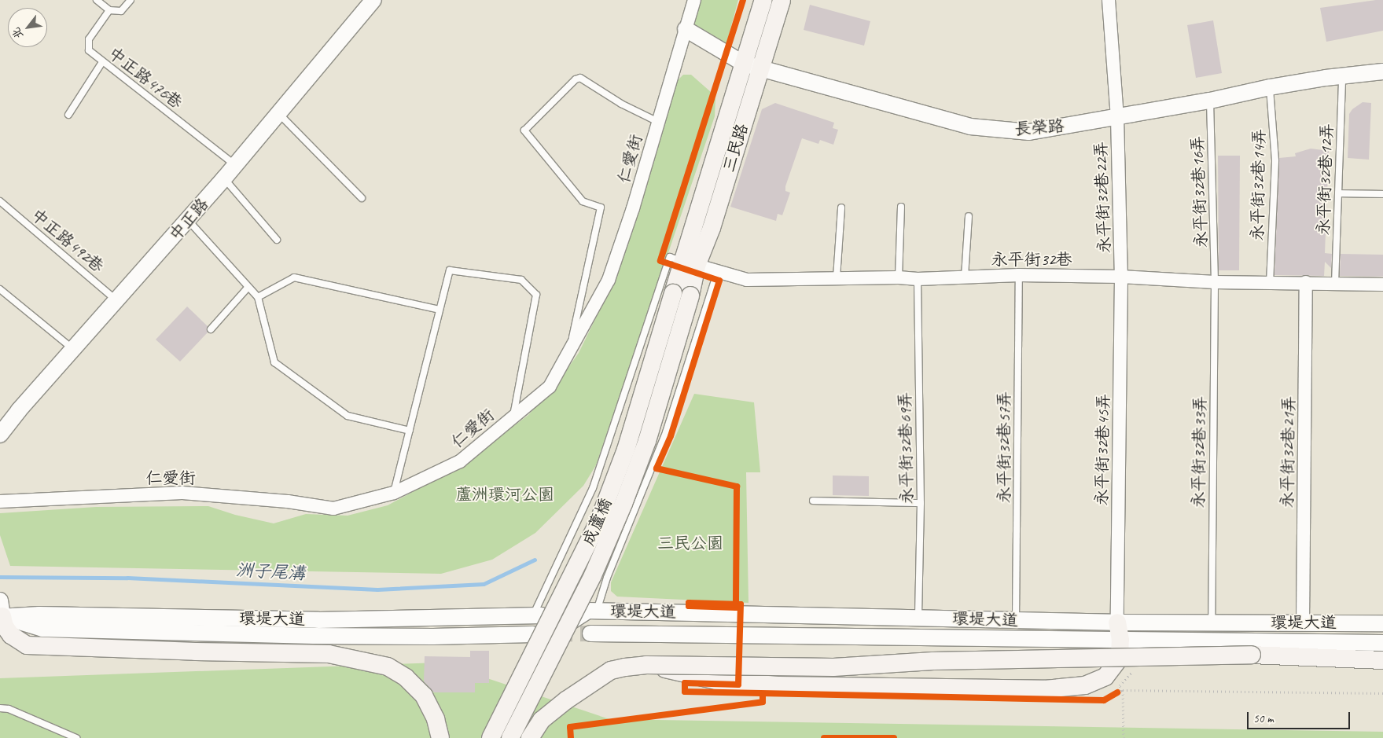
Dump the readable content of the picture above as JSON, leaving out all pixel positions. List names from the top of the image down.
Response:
{
  "streets": {
    "main road": ["三民路", "成蘆橋"],
    "street": [
      "長榮路",
      "仁愛街",
      "永平街32巷22弄",
      "中正路",
      "永平街32巷",
      "永平街32巷45弄",
      "永平街32巷21弄",
      "環堤大道"
    ],
    "lane": [
      "中正路476巷",
      "永平街32巷12弄",
      "永平街32巷14弄",
      "永平街32巷16弄",
      "中正路492巷",
      "永平街32巷57弄",
      "永平街32巷69弄",
      "永平街32巷33弄"
    ]
  },
  "crossings": [
    ["中正路476巷", "中正路"],
    ["長榮路", "三民路"],
    ["長榮路", "仁愛街"],
    ["長榮路", "永平街32巷12弄"],
    ["長榮路", "永平街32巷14弄"],
    ["長榮路", "永平街32巷16弄"],
    ["長榮路", "永平街32巷22弄"],
    ["三民路", "永平街32巷"],
    ["三民路", "成蘆橋"],
    ["永平街32巷12弄", "永平街32巷"],
    ["永平街32巷14弄", "永平街32巷"],
    ["永平街32巷16弄", "永平街32巷"],
    ["永平街32巷16弄", "永平街32巷33弄"],
    ["永平街32巷22弄", "永平街32巷"],
    ["永平街32巷22弄", "永平街32巷45弄"],
    ["中正路", "中正路492巷"],
    ["永平街32巷", "永平街32巷57弄"],
    ["永平街32巷", "永平街32巷69弄"],
    ["永平街32巷", "永平街32巷45弄"],
    ["永平街32巷", "永平街32巷33弄"],
    ["永平街32巷", "永平街32巷21弄"],
    ["永平街32巷57弄", "環堤大道"],
    ["永平街32巷69弄", "環堤大道"],
    ["永平街32巷45弄", "環堤大道"],
    ["永平街32巷33弄", "環堤大道"],
    ["永平街32巷21弄", "環堤大道"]
  ],
  "water": ["洲子尾溝"],
  "parks": ["蘆洲環河公園", "三民公園"],
  "scale_bar": "50 m",
  "north": "bottom left"
}
